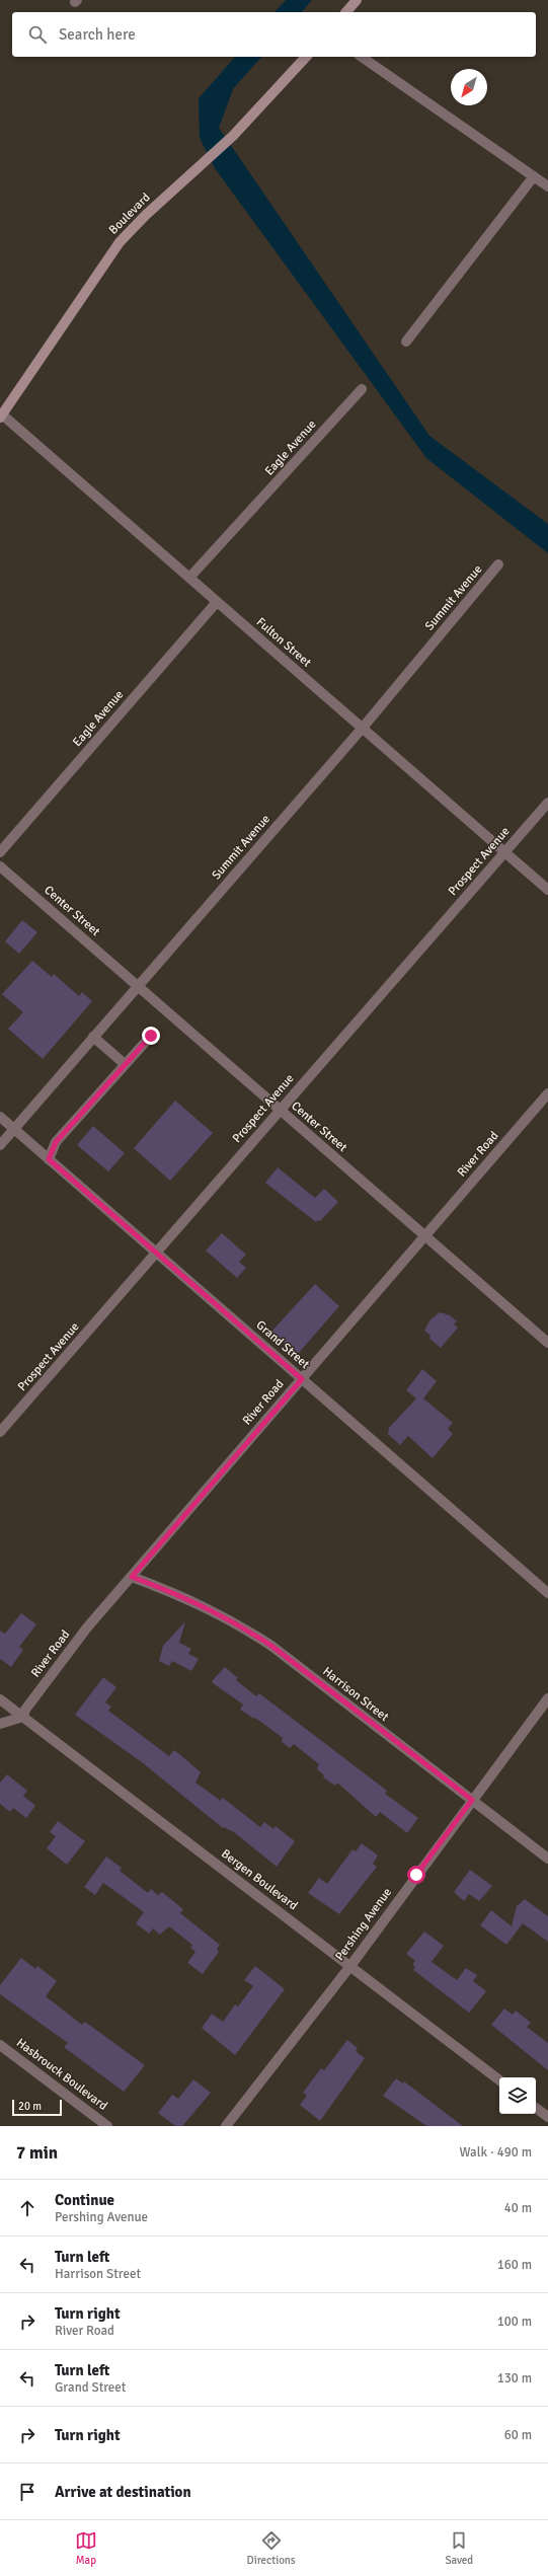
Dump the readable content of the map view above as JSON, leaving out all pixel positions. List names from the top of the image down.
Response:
{
  "streets": {
    "street": [
      "Boulevard",
      "Eagle Avenue",
      "Summit Avenue",
      "Fulton Street",
      "Prospect Avenue",
      "Center Street",
      "River Road",
      "Grand Street",
      "Harrison Street",
      "Bergen Boulevard",
      "Pershing Avenue",
      "Hasbrouck Boulevard"
    ]
  },
  "crossings": [
    ["Boulevard", "Fulton Street"],
    ["Eagle Avenue", "Fulton Street"],
    ["Summit Avenue", "Fulton Street"],
    ["Summit Avenue", "Center Street"],
    ["Summit Avenue", "Grand Street"],
    ["Fulton Street", "Prospect Avenue"],
    ["Prospect Avenue", "Center Street"],
    ["Prospect Avenue", "Grand Street"],
    ["Center Street", "River Road"],
    ["River Road", "Grand Street"],
    ["River Road", "Harrison Street"],
    ["River Road", "Bergen Boulevard"],
    ["Harrison Street", "Pershing Avenue"],
    ["Bergen Boulevard", "Pershing Avenue"]
  ],
  "scale_bar": "20 m",
  "north": "bottom left",
  "page": {
    "search": "Search here",
    "scale": "20 m",
    "heading": ["7 min", "Walk · 490 m"],
    "list": [
      ["Continue", "Pershing Avenue", "40 m"],
      ["Turn left", "Harrison Street", "160 m"],
      ["Turn right", "River Road", "100 m"],
      ["Turn left", "Grand Street", "130 m"],
      ["Turn right", "60 m"],
      "Arrive at destination"
    ],
    "nav": ["Map", "Directions", "Saved"]
  }
}
